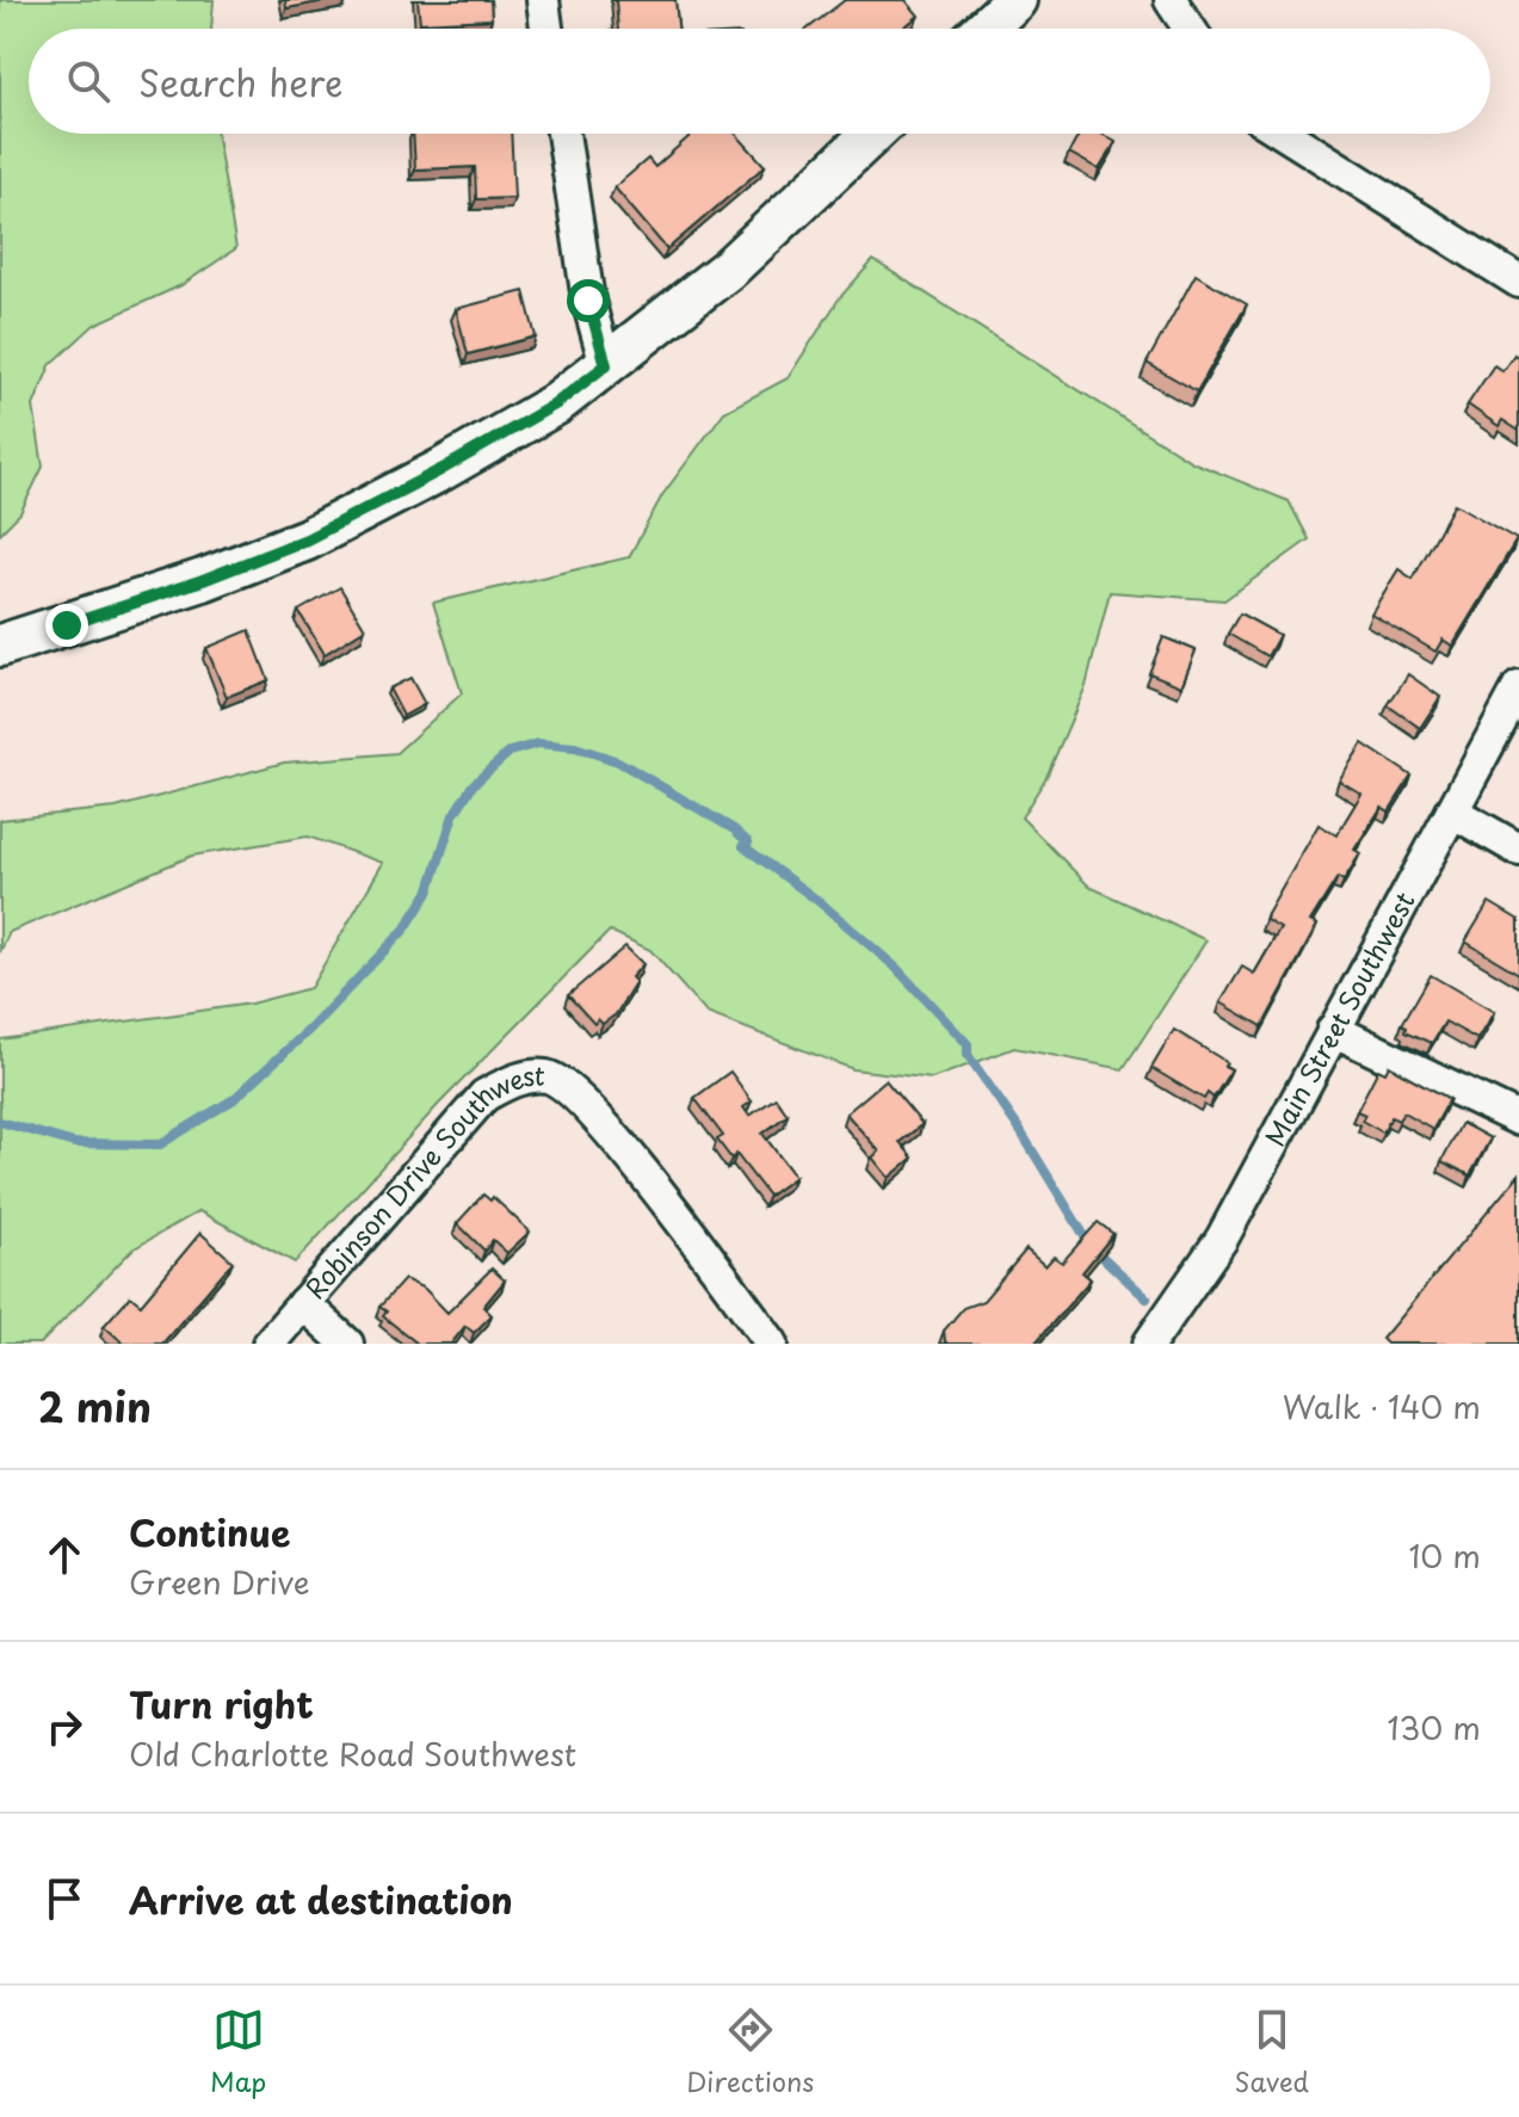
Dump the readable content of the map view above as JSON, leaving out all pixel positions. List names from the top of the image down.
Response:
{
  "streets": {
    "street": ["Main Street Southwest", "Robinson Drive Southwest"]
  },
  "page": {
    "search": "Search here",
    "heading": ["2 min", "Walk · 140 m"],
    "list": [
      ["Continue", "Green Drive", "10 m"],
      ["Turn right", "Old Charlotte Road Southwest", "130 m"],
      "Arrive at destination"
    ],
    "nav": ["Map", "Directions", "Saved"]
  }
}
